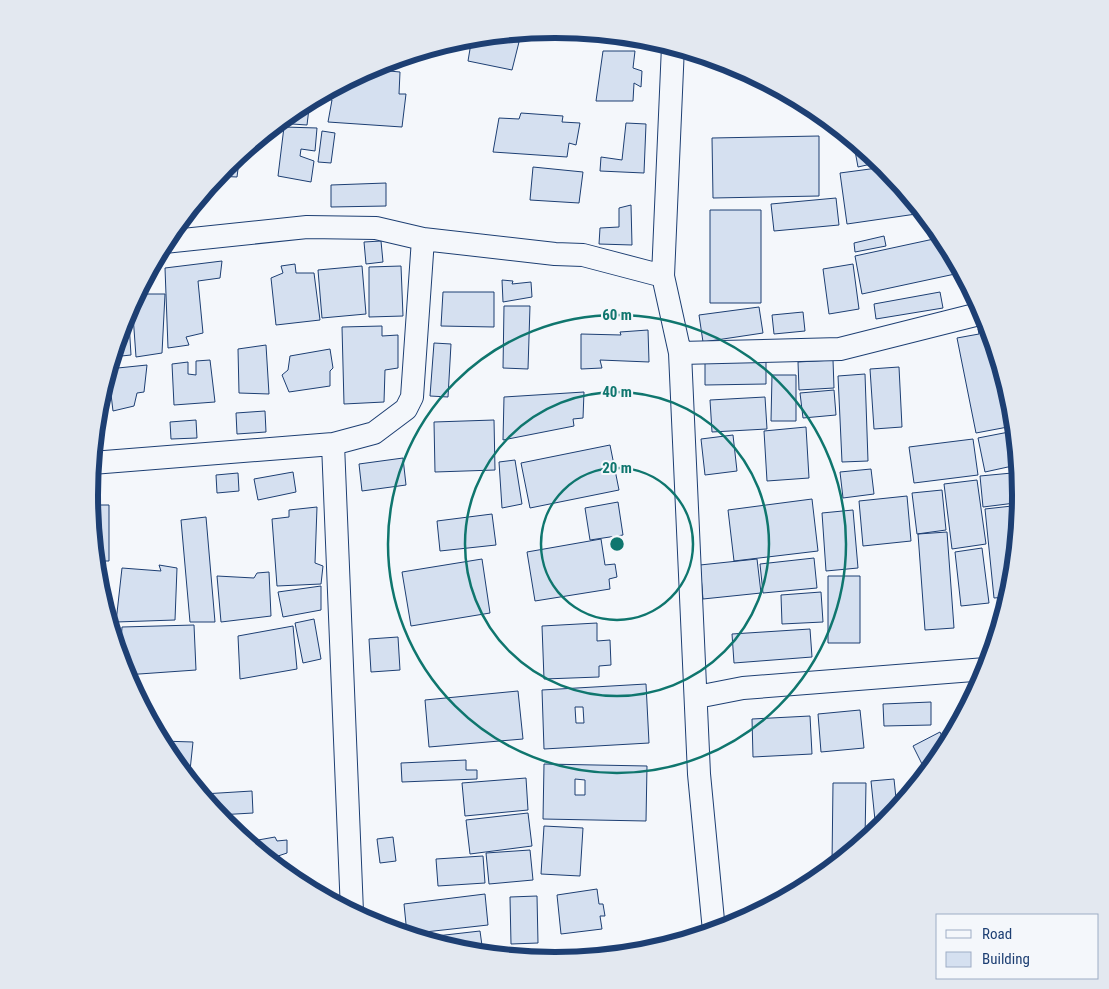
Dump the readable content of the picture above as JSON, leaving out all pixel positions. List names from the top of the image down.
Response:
{
  "legend": ["Road", "Building"],
  "rings": ["60 m", "40 m", "20 m"]
}
